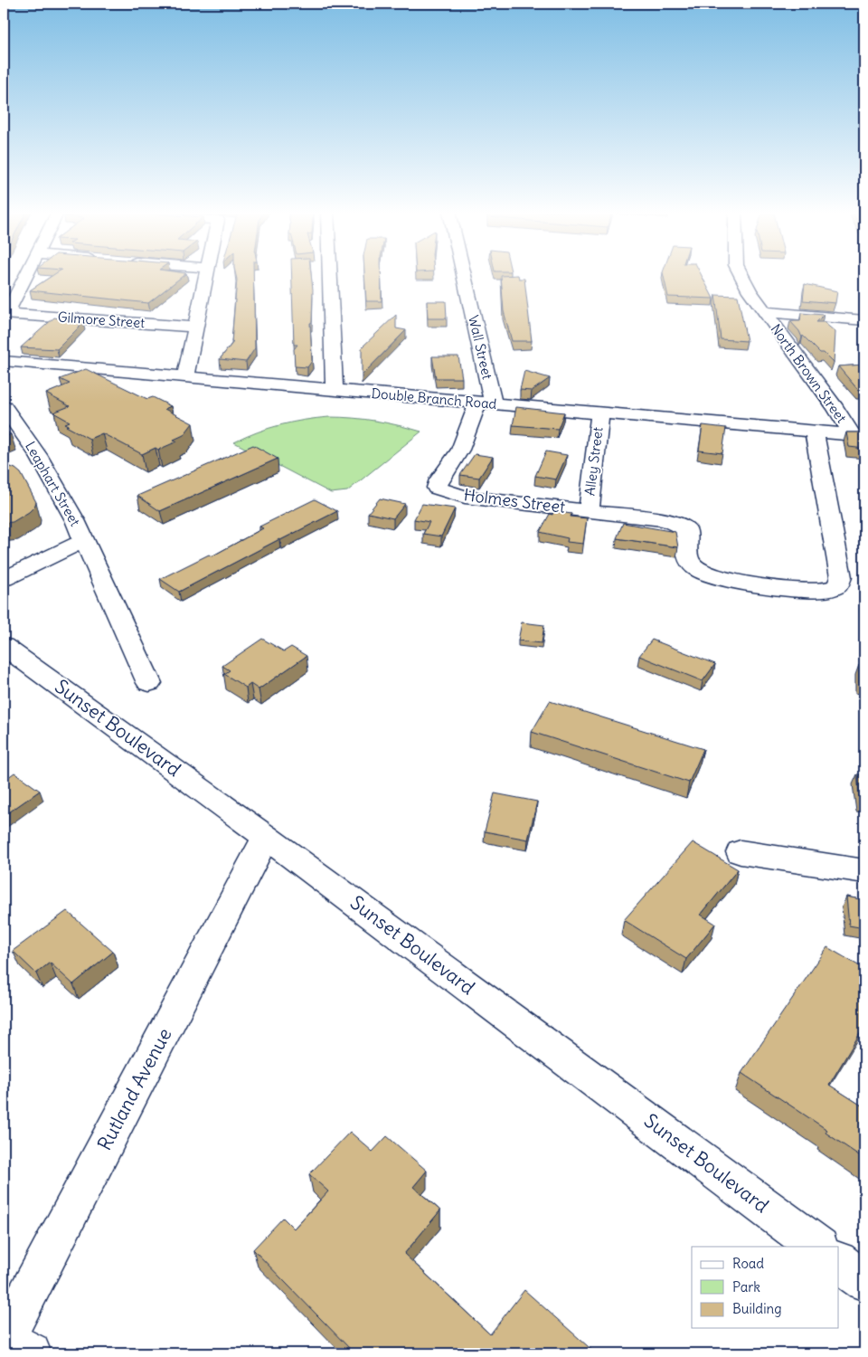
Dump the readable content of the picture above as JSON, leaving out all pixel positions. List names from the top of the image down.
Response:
{
  "streets": {
    "street": [
      "Gilmore Street",
      "Wall Street",
      "North Brown Street",
      "Double Branch Road",
      "Alley Street",
      "Leaphart Street",
      "Holmes Street",
      "Sunset Boulevard",
      "Rutland Avenue"
    ]
  },
  "crossings": [
    ["Wall Street", "Double Branch Road"],
    ["Wall Street", "Holmes Street"],
    ["North Brown Street", "Double Branch Road"],
    ["North Brown Street", "Holmes Street"],
    ["Double Branch Road", "Alley Street"],
    ["Double Branch Road", "Holmes Street"],
    ["Alley Street", "Holmes Street"],
    ["Sunset Boulevard", "Rutland Avenue"]
  ],
  "legend": ["Road", "Park", "Building"]
}
